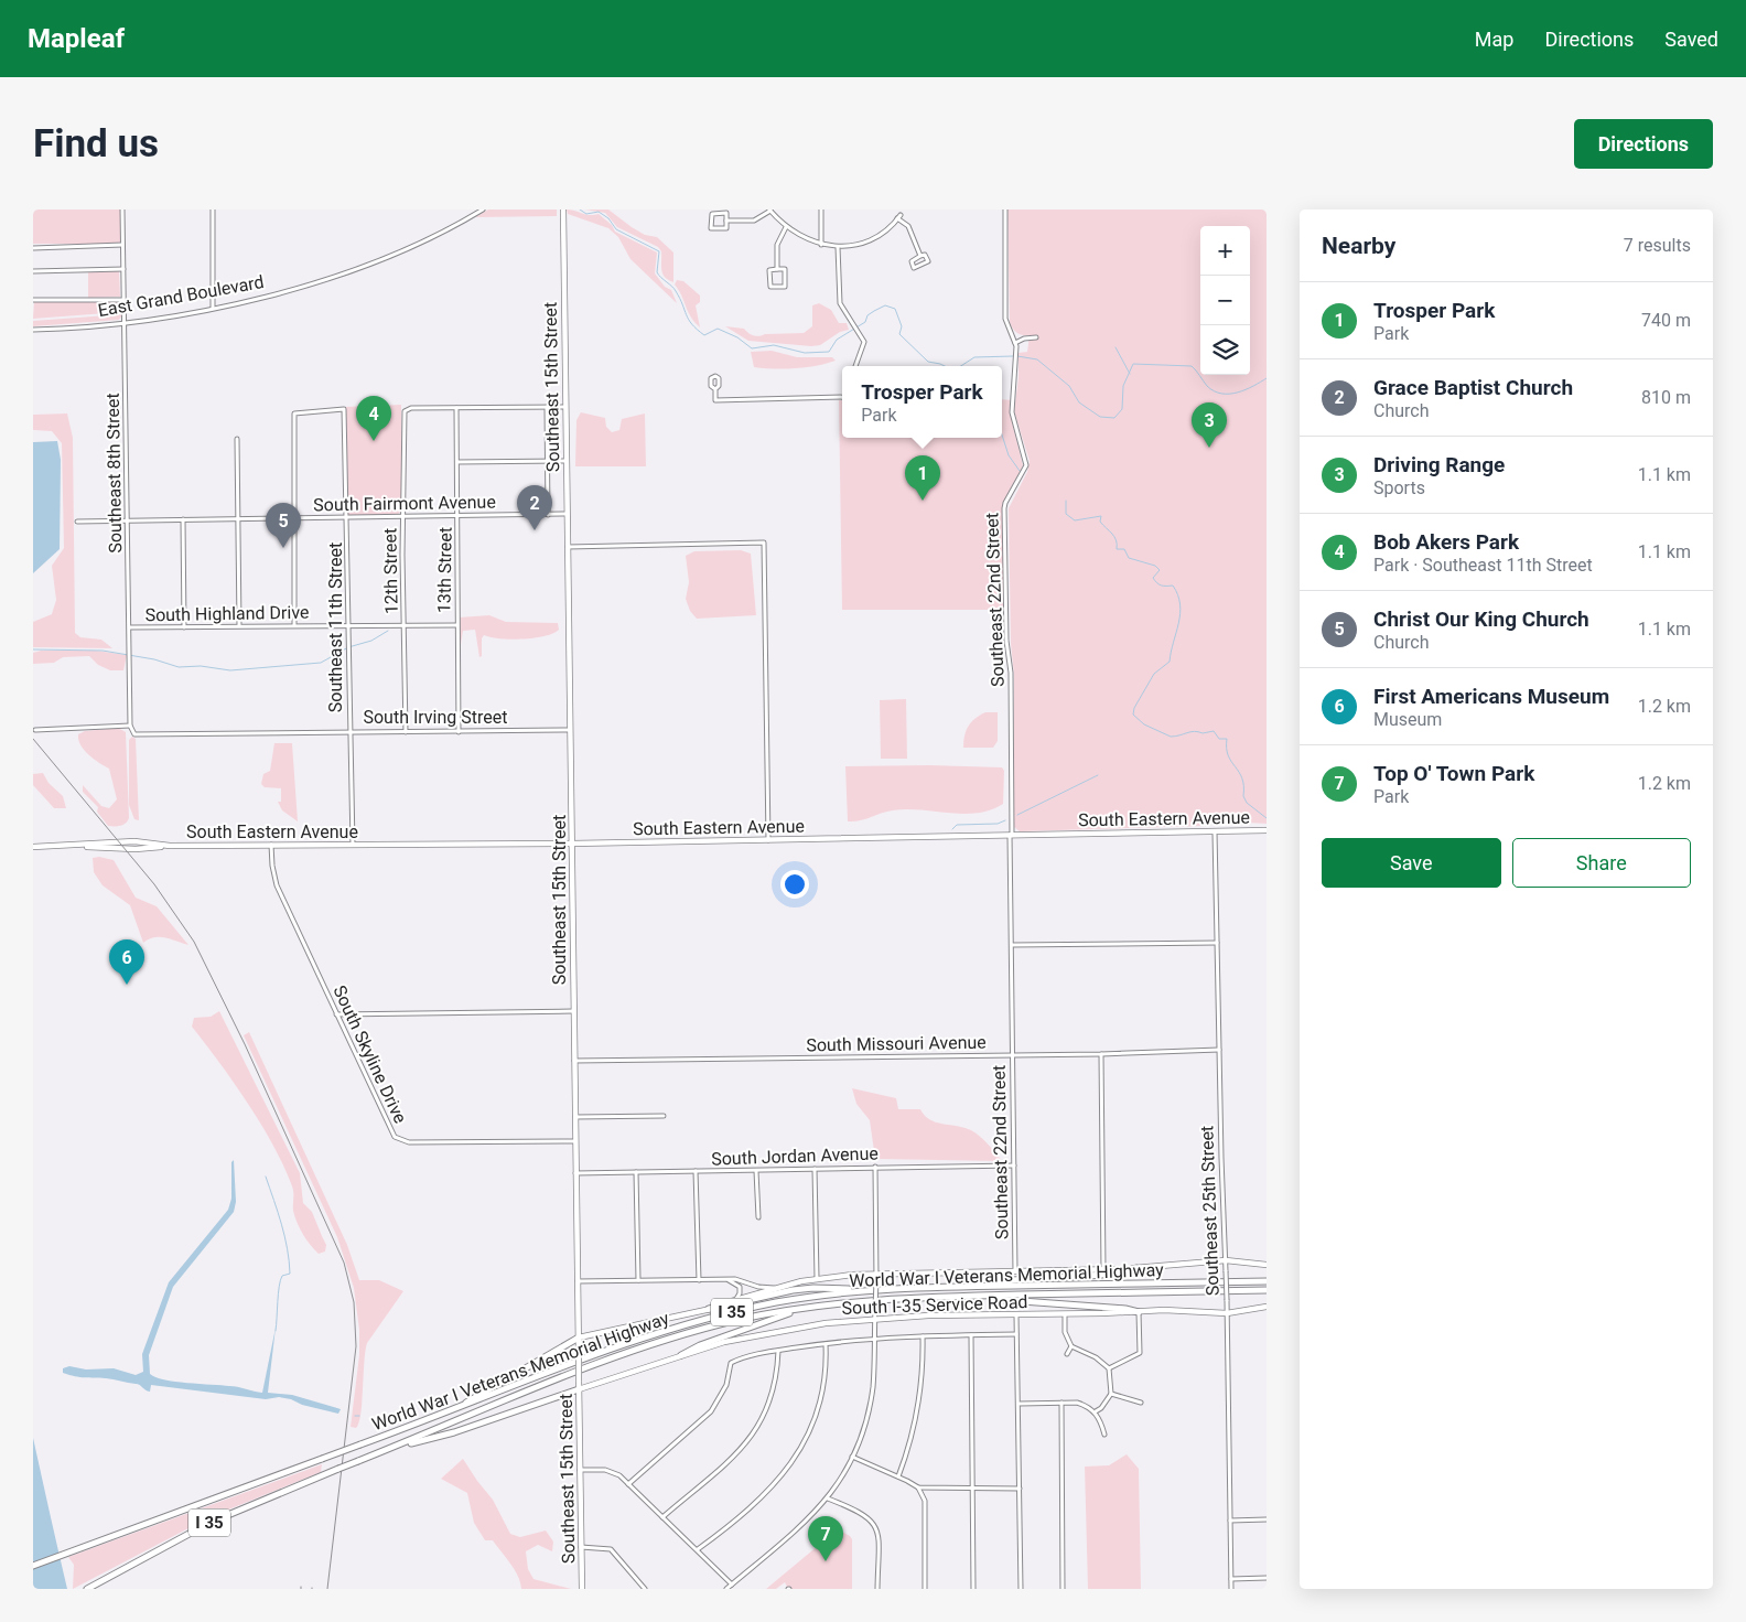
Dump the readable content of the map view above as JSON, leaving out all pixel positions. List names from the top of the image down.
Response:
{
  "streets": {
    "highway": ["World War I Veterans Memorial Highway", "I 35"],
    "main road": ["Southeast 15th Street", "South Eastern Avenue", "South I-35 Service Road"],
    "street": [
      "East Grand Boulevard",
      "Southeast 8th Street",
      "South Fairmont Avenue",
      "13th Street",
      "12th Street",
      "Southeast 22nd Street",
      "South Highland Drive",
      "Southeast 11th Street",
      "South Irving Street",
      "South Missouri Avenue",
      "South Skyline Drive",
      "South Jordan Avenue",
      "Southeast 25th Street"
    ]
  },
  "crossings": [
    ["East Grand Boulevard", "Southeast 8th Street"],
    ["Southeast 15th Street", "South Fairmont Avenue"],
    ["Southeast 15th Street", "South Irving Street"],
    ["Southeast 15th Street", "South Eastern Avenue"],
    ["Southeast 15th Street", "South Missouri Avenue"],
    ["Southeast 15th Street", "South Skyline Drive"],
    ["Southeast 15th Street", "South Jordan Avenue"],
    ["Southeast 15th Street", "South I-35 Service Road"],
    ["Southeast 8th Street", "South Fairmont Avenue"],
    ["Southeast 8th Street", "South Highland Drive"],
    ["Southeast 8th Street", "South Irving Street"],
    ["South Fairmont Avenue", "13th Street"],
    ["South Fairmont Avenue", "12th Street"],
    ["South Fairmont Avenue", "Southeast 11th Street"],
    ["13th Street", "12th Street"],
    ["13th Street", "South Highland Drive"],
    ["13th Street", "South Irving Street"],
    ["12th Street", "South Highland Drive"],
    ["12th Street", "South Irving Street"],
    ["Southeast 22nd Street", "South Eastern Avenue"],
    ["Southeast 22nd Street", "South Missouri Avenue"],
    ["Southeast 22nd Street", "South Jordan Avenue"],
    ["South Highland Drive", "Southeast 11th Street"],
    ["Southeast 11th Street", "South Irving Street"],
    ["Southeast 11th Street", "South Eastern Avenue"],
    ["South Eastern Avenue", "South Skyline Drive"],
    ["South Eastern Avenue", "Southeast 25th Street"],
    ["South Missouri Avenue", "Southeast 25th Street"],
    ["Southeast 25th Street", "South I-35 Service Road"]
  ],
  "page": {
    "header": "Mapleaf",
    "nav": ["Map", "Directions", "Saved"],
    "buttons": [
      "Directions",
      ["Save", "Share"]
    ],
    "title": "Find us",
    "heading": ["Nearby", "7 results"],
    "map_buttons": ["+", "−"],
    "list": [
      {
        "mark": "1",
        "name": "Trosper Park",
        "note": "Park",
        "value": "740 m"
      },
      {
        "mark": "2",
        "name": "Grace Baptist Church",
        "note": "Church",
        "value": "810 m"
      },
      {
        "mark": "3",
        "name": "Driving Range",
        "note": "Sports",
        "value": "1.1 km"
      },
      {
        "mark": "4",
        "name": "Bob Akers Park",
        "note": "Park · Southeast 11th Street",
        "value": "1.1 km"
      },
      {
        "mark": "5",
        "name": "Christ Our King Church",
        "note": "Church",
        "value": "1.1 km"
      },
      {
        "mark": "6",
        "name": "First Americans Museum",
        "note": "Museum",
        "value": "1.2 km"
      },
      {
        "mark": "7",
        "name": "Top O' Town Park",
        "note": "Park",
        "value": "1.2 km"
      }
    ],
    "popup": ["Trosper Park", "Park"],
    "pins": [
      "4",
      "3",
      "1",
      "2",
      "5",
      "6",
      "7"
    ]
  }
}
